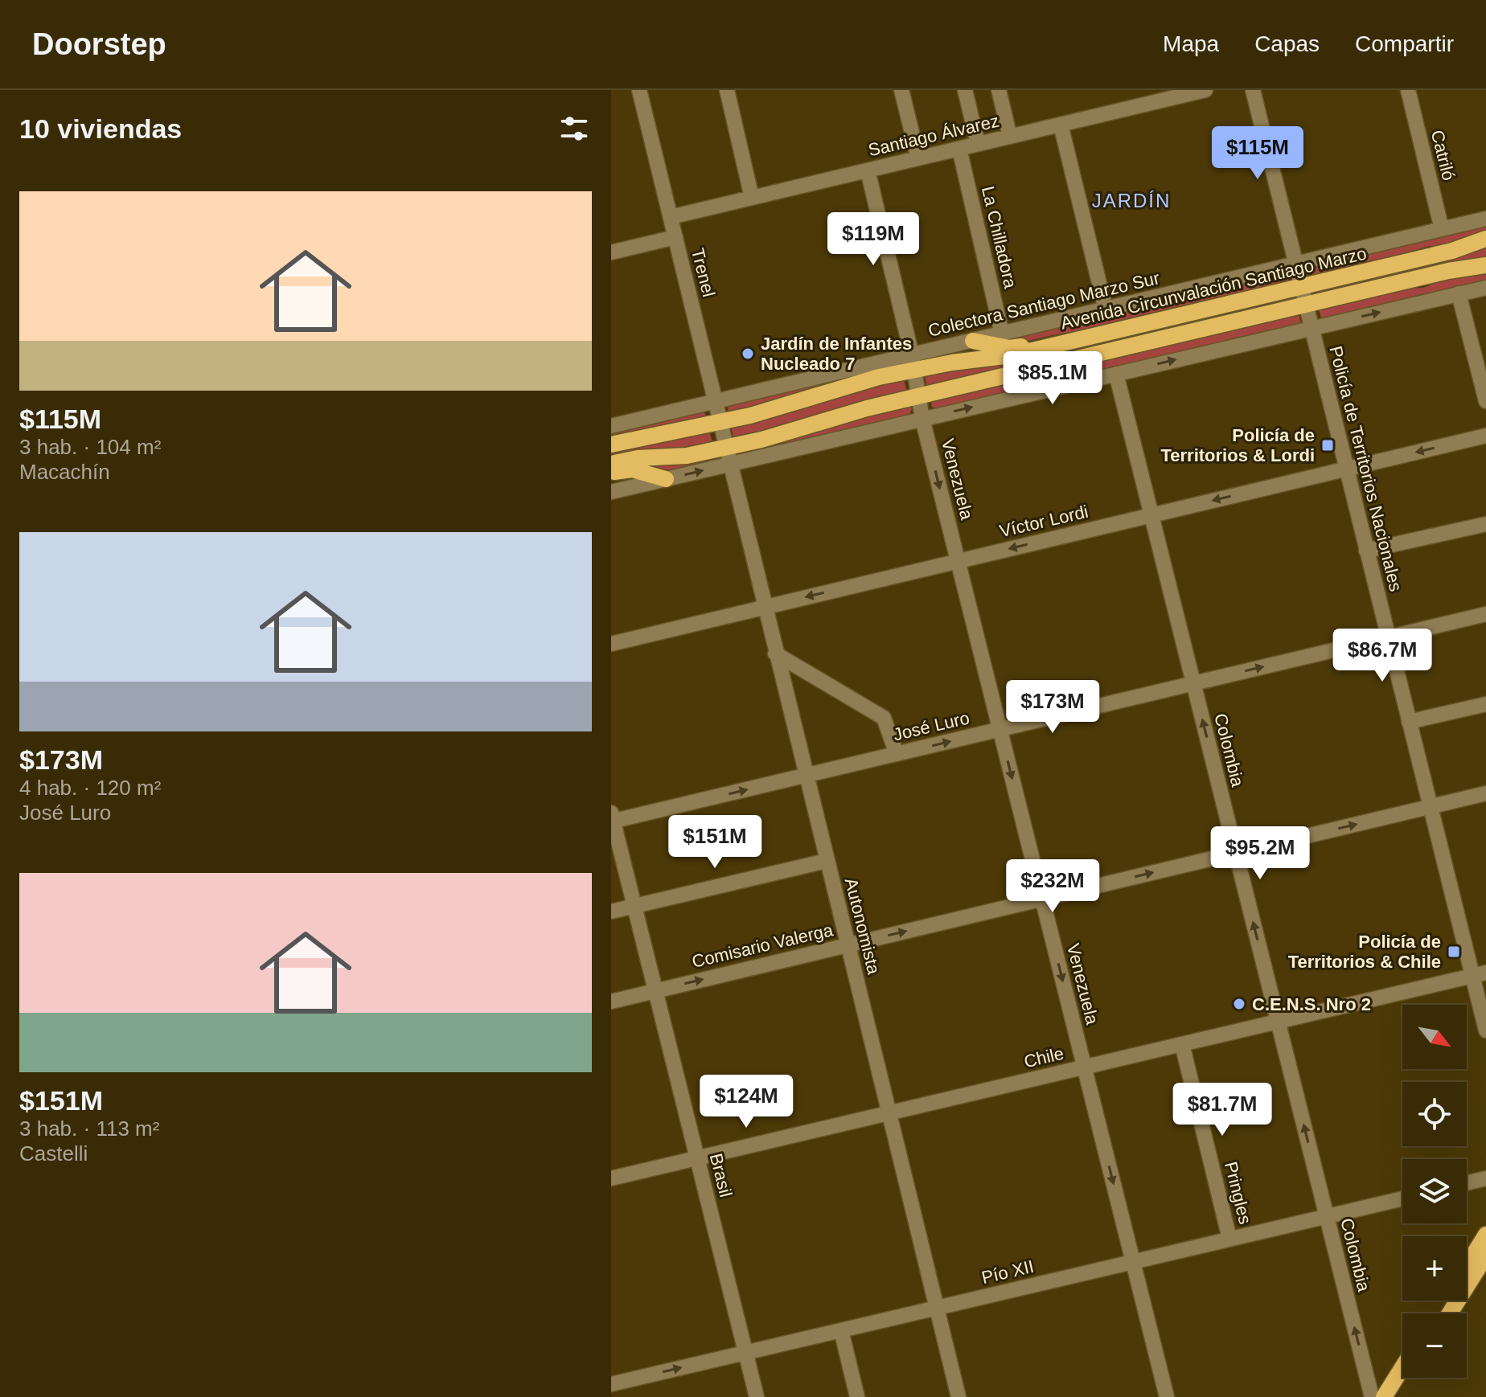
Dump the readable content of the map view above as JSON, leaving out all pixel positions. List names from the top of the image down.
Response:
{
  "streets": {
    "main road": ["Avenida Circunvalación Santiago Marzo"],
    "street": [
      "Santiago Álvarez",
      "Catriló",
      "La Chilladora",
      "Trenel",
      "Colectora Santiago Marzo Sur",
      "Policía de Territorios Nacionales",
      "Venezuela",
      "Víctor Lordi",
      "José Luro",
      "Colombia",
      "Autonomista",
      "Comisario Valerga",
      "Chile",
      "Brasil",
      "Pringles",
      "Pío XII"
    ]
  },
  "crossings": [
    ["Santiago Álvarez", "La Chilladora"],
    ["Santiago Álvarez", "Trenel"],
    ["Santiago Álvarez", "Venezuela"],
    ["Catriló", "Colectora Santiago Marzo Sur"],
    ["La Chilladora", "Colectora Santiago Marzo Sur"],
    ["Trenel", "Avenida Circunvalación Santiago Marzo"],
    ["Trenel", "Colectora Santiago Marzo Sur"],
    ["Trenel", "Autonomista"],
    ["Avenida Circunvalación Santiago Marzo", "Colectora Santiago Marzo Sur"],
    ["Avenida Circunvalación Santiago Marzo", "Policía de Territorios Nacionales"],
    ["Avenida Circunvalación Santiago Marzo", "Venezuela"],
    ["Colectora Santiago Marzo Sur", "Policía de Territorios Nacionales"],
    ["Colectora Santiago Marzo Sur", "Venezuela"],
    ["Policía de Territorios Nacionales", "Víctor Lordi"],
    ["Policía de Territorios Nacionales", "José Luro"],
    ["Policía de Territorios Nacionales", "Comisario Valerga"],
    ["Policía de Territorios Nacionales", "Chile"],
    ["Venezuela", "Víctor Lordi"],
    ["Venezuela", "José Luro"],
    ["Venezuela", "Comisario Valerga"],
    ["Venezuela", "Chile"],
    ["Venezuela", "Pío XII"],
    ["Víctor Lordi", "Colombia"],
    ["Víctor Lordi", "Autonomista"],
    ["José Luro", "Colombia"],
    ["José Luro", "Autonomista"],
    ["José Luro", "Brasil"],
    ["Colombia", "Comisario Valerga"],
    ["Colombia", "Chile"],
    ["Colombia", "Pío XII"],
    ["Autonomista", "Comisario Valerga"],
    ["Autonomista", "Chile"],
    ["Autonomista", "Pío XII"],
    ["Comisario Valerga", "Brasil"],
    ["Chile", "Brasil"],
    ["Chile", "Pringles"],
    ["Brasil", "Pío XII"],
    ["Pringles", "Pío XII"]
  ],
  "one_way": [
    "Venezuela",
    "Víctor Lordi",
    "Colombia",
    "Comisario Valerga"
  ],
  "districts": ["JARDÍN"],
  "places": {
    "other": ["Jardín de Infantes Nucleado 7", "C.E.N.S. Nro 2"],
    "transit": ["Policía de Territorios & Lordi", "Policía de Territorios & Chile"]
  },
  "north": "bottom right",
  "page": {
    "header": "Doorstep",
    "nav": ["Mapa", "Capas", "Compartir"],
    "heading": "10 viviendas",
    "price": [
      "$115M",
      "$119M",
      "$85.1M",
      "$86.7M",
      "$173M",
      "$151M",
      "$95.2M",
      "$232M",
      "$124M",
      "$81.7M"
    ],
    "list": [
      {
        "name": "$115M",
        "note": "3 hab. · 104 m² · Macachín"
      },
      {
        "name": "$173M",
        "note": "4 hab. · 120 m² · José Luro"
      },
      {
        "name": "$151M",
        "note": "3 hab. · 113 m² · Castelli"
      }
    ],
    "map_buttons": ["+", "−"]
  }
}
